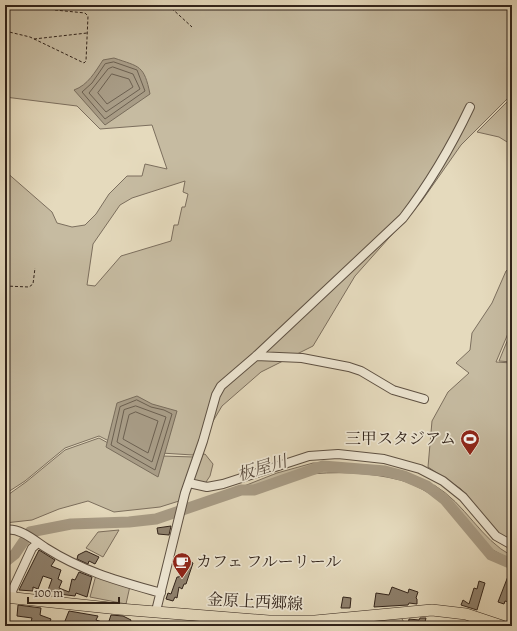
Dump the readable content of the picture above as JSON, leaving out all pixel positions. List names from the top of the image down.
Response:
{
  "streets": {
    "main road": ["金原上西郷線"]
  },
  "water": ["板屋川"],
  "places": {
    "sports": ["三甲スタジアム"],
    "cafe": ["カフェ フルーリール"]
  },
  "scale_bar": "100 m"
}
